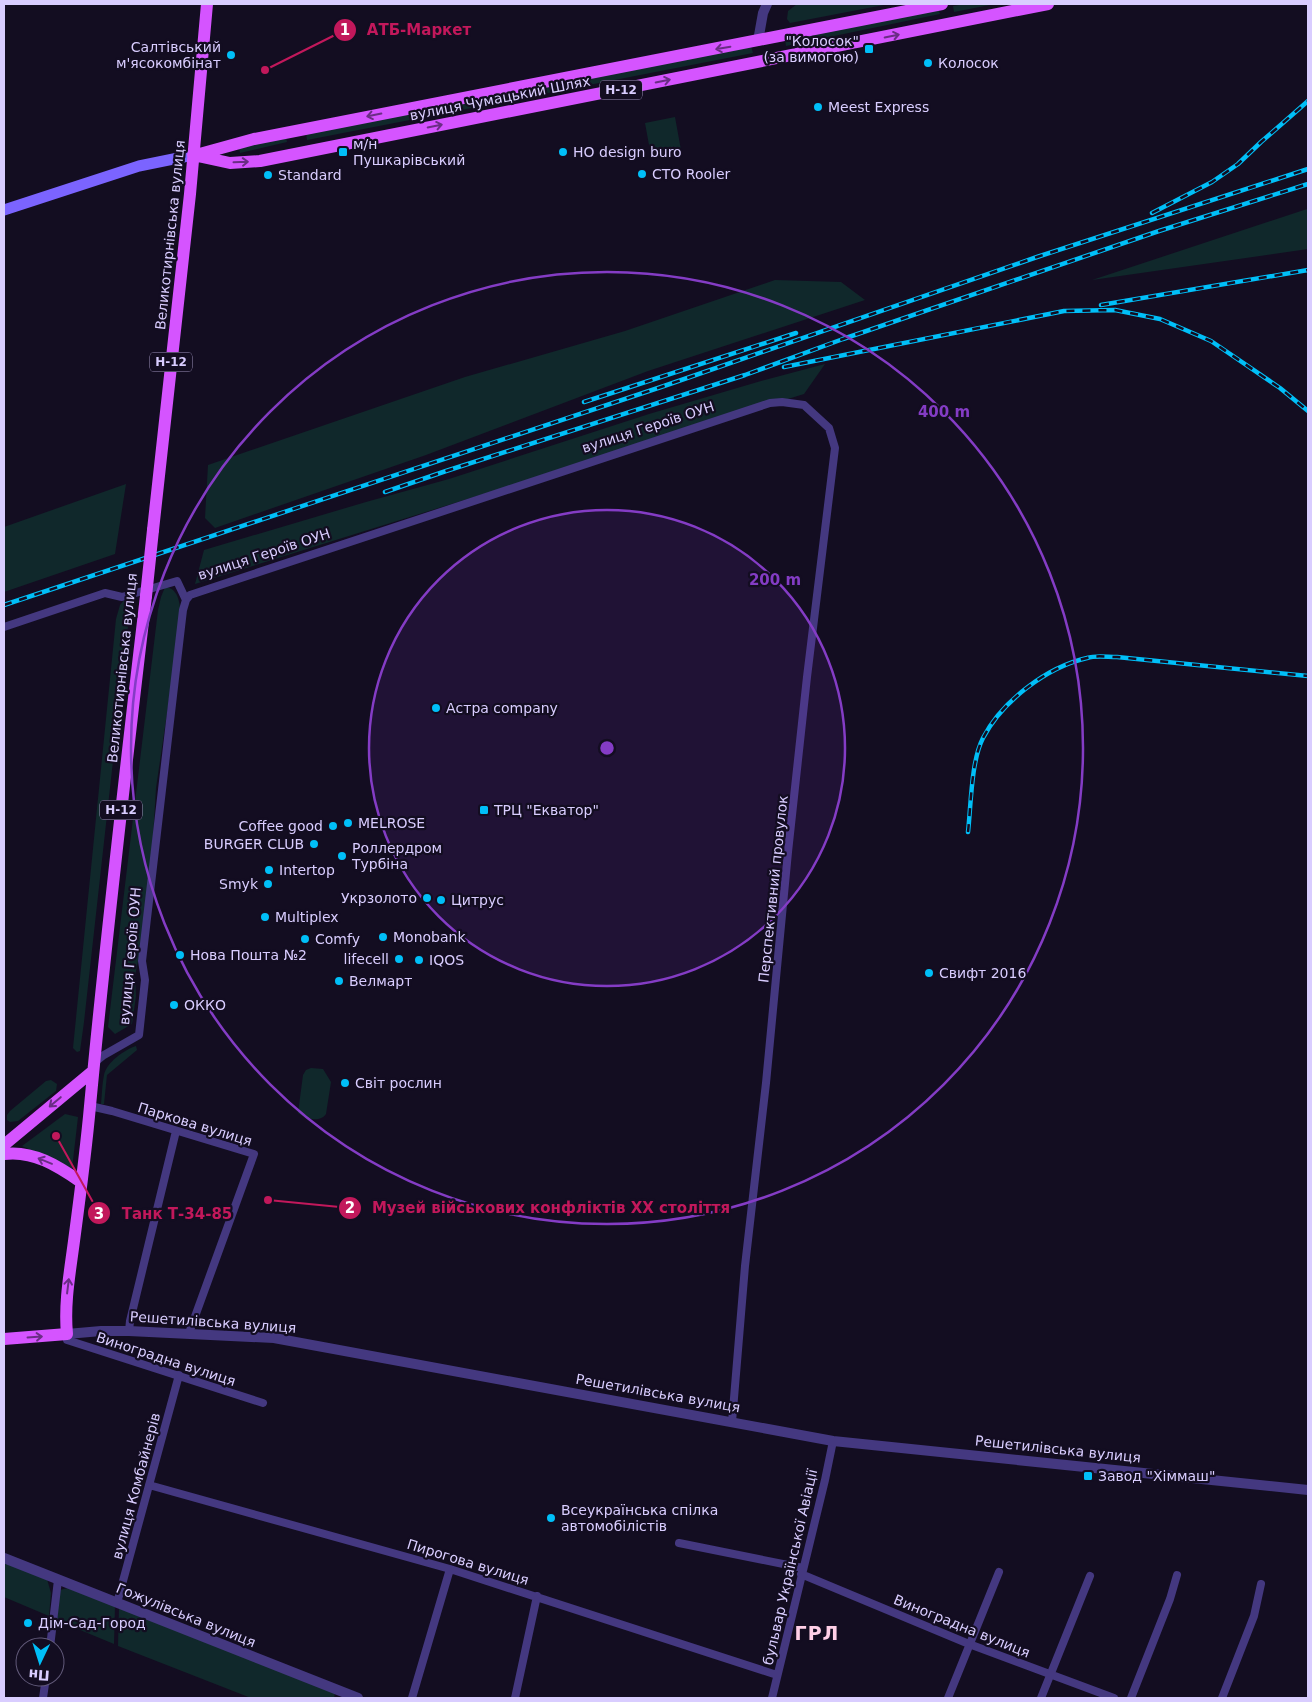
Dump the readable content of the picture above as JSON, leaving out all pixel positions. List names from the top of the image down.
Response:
{
  "streets": {
    "main road": [
      "Н-12",
      "вулиця Чумацький Шлях",
      "Великотирнівська вулиця",
      "Решетилівська вулиця"
    ],
    "street": [
      "вулиця Героїв ОУН",
      "Перспективний провулок",
      "Паркова вулиця",
      "Виноградна вулиця",
      "вулиця Комбайнерів",
      "Пирогова вулиця",
      "бульвар Української Авіації",
      "Гожулівська вулиця"
    ]
  },
  "crossings": [
    ["вулиця Чумацький Шлях", "Великотирнівська вулиця"],
    ["Великотирнівська вулиця", "вулиця Героїв ОУН"],
    ["Великотирнівська вулиця", "Паркова вулиця"],
    ["Великотирнівська вулиця", "Решетилівська вулиця"],
    ["Великотирнівська вулиця", "Виноградна вулиця"],
    ["вулиця Героїв ОУН", "Перспективний провулок"],
    ["Перспективний провулок", "Решетилівська вулиця"],
    ["Паркова вулиця", "Решетилівська вулиця"],
    ["Решетилівська вулиця", "Виноградна вулиця"],
    ["Решетилівська вулиця", "бульвар Української Авіації"],
    ["Виноградна вулиця", "вулиця Комбайнерів"],
    ["Виноградна вулиця", "бульвар Української Авіації"],
    ["вулиця Комбайнерів", "Пирогова вулиця"],
    ["вулиця Комбайнерів", "Гожулівська вулиця"],
    ["Пирогова вулиця", "бульвар Української Авіації"]
  ],
  "districts": ["ГРЛ"],
  "places": {
    "transit": [
      "\"Колосок\" (за вимогою)",
      "м/н Пушкарівський",
      "ТРЦ \"Екватор\"",
      "Завод \"Хіммаш\""
    ],
    "other": [
      "Салтівський м'ясокомбінат",
      "Колосок",
      "АТБ-Маркет",
      "Meest Express",
      "HO design buro",
      "СТО Rooler",
      "Standard",
      "Астра company",
      "MELROSE",
      "Coffee good",
      "BURGER CLUB",
      "Роллердром Турбіна",
      "Intertop",
      "Smyk",
      "Укрзолото",
      "Цитрус",
      "Multiplex",
      "Monobank",
      "Comfy",
      "Нова Пошта №2",
      "lifecell",
      "IQOS",
      "Свифт 2016",
      "Велмарт",
      "ОККО",
      "Світ рослин",
      "Танк Т-34-85",
      "Музей військових конфліктів ХХ століття",
      "Всеукраїнська спілка автомобілістів",
      "Дім-Сад-Город"
    ]
  },
  "north": "bottom",
  "rings": ["400 m", "200 m"]
}
